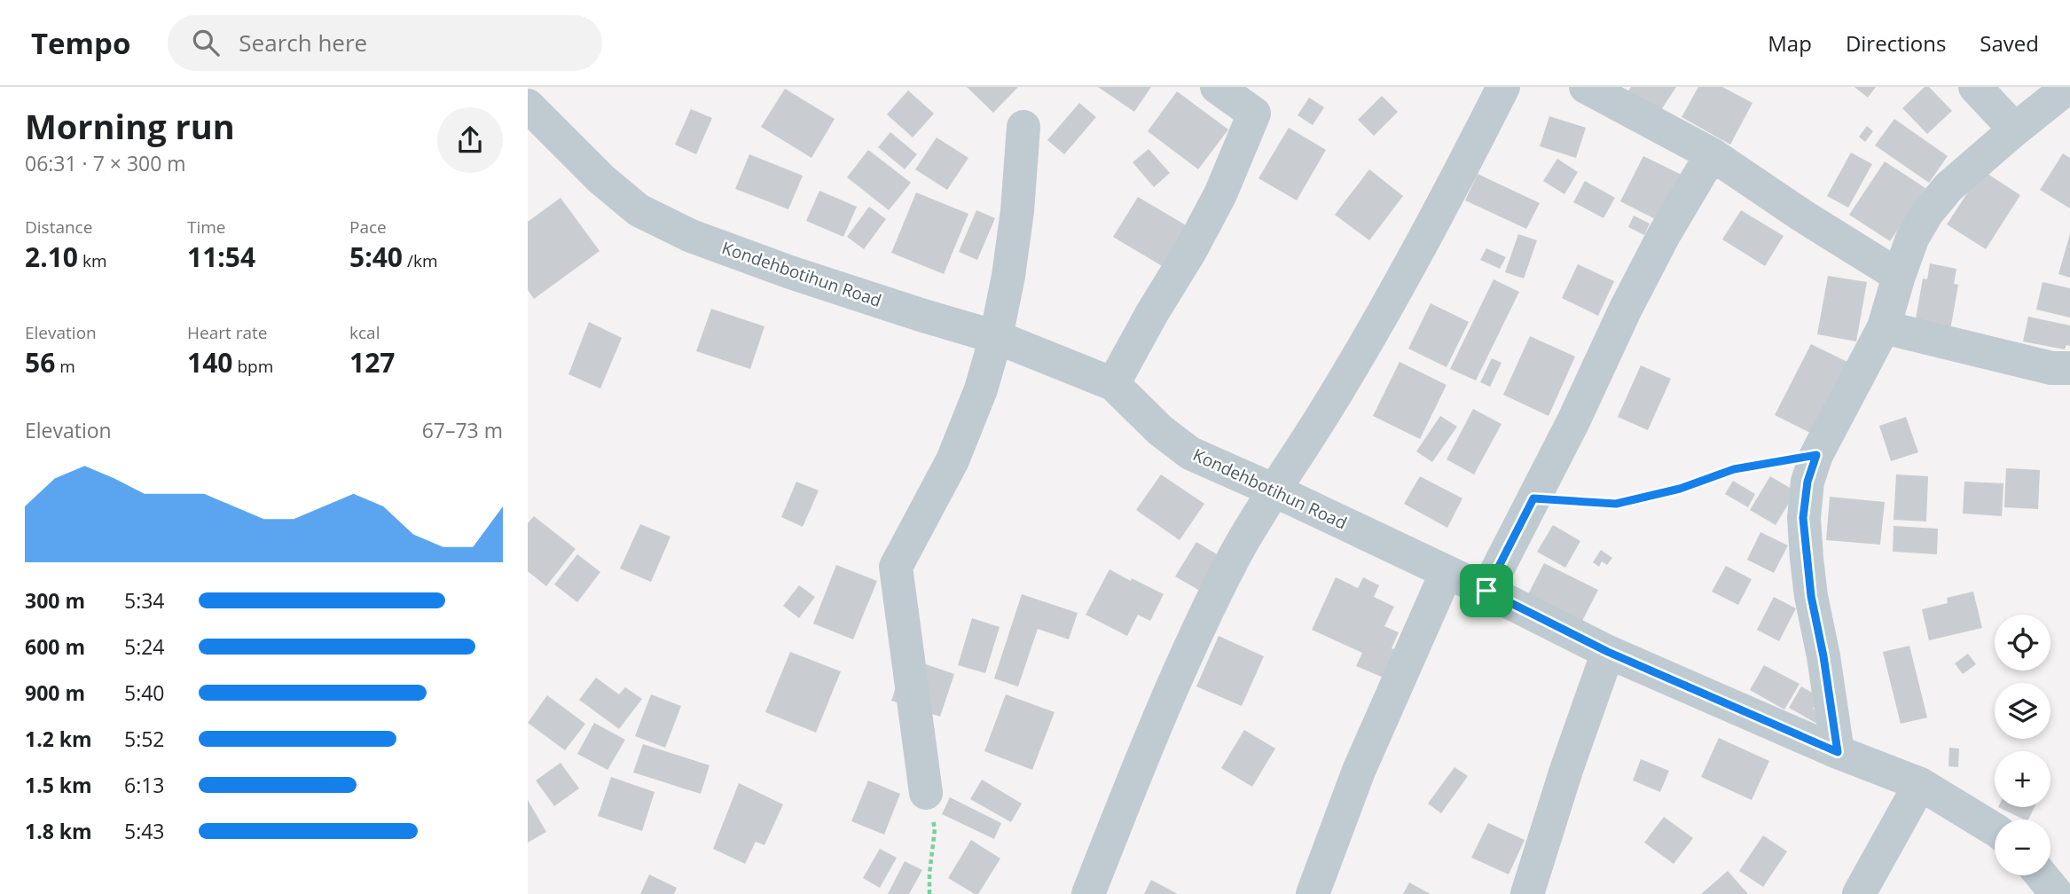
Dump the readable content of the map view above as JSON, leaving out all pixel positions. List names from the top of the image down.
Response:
{
  "streets": {
    "street": ["Kondehbotihun Road"]
  },
  "page": {
    "header": "Tempo",
    "search": "Search here",
    "nav": ["Map", "Directions", "Saved"],
    "heading": ["Morning run", "06:31 · 7 × 300 m"],
    "stats": [
      ["Distance", "2.10 km"],
      ["Time", "11:54"],
      ["Pace", "5:40 /km"],
      ["Elevation", "56 m"],
      ["Heart rate", "140 bpm"],
      ["kcal", "127"]
    ],
    "chart": ["Elevation", "67–73 m"],
    "list": [
      {
        "name": "300 m",
        "note": "5:34"
      },
      {
        "name": "600 m",
        "note": "5:24"
      },
      {
        "name": "900 m",
        "note": "5:40"
      },
      {
        "name": "1.2 km",
        "note": "5:52"
      },
      {
        "name": "1.5 km",
        "note": "6:13"
      },
      {
        "name": "1.8 km",
        "note": "5:43"
      }
    ],
    "map_buttons": ["+", "−"]
  }
}
